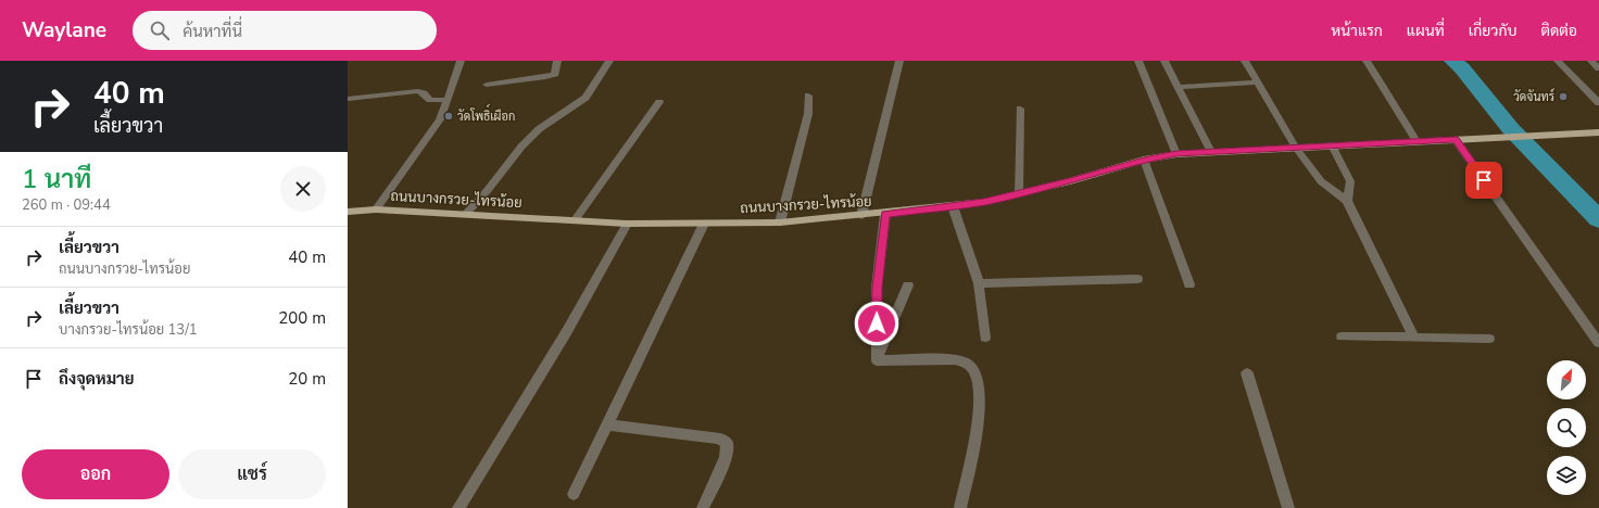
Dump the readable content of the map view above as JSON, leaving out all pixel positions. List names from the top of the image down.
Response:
{
  "streets": {
    "main road": ["ถนนบางกรวย-ไทรน้อย"]
  },
  "places": ["วัดจันทร์", "วัดโพธิ์เผือก"],
  "north": "top right",
  "page": {
    "header": "Waylane",
    "search": "ค้นหาที่นี่",
    "nav": [
      "หน้าแรก",
      "แผนที่",
      "เกี่ยวกับ",
      "ติดต่อ"
    ],
    "turn": ["40 m", "เลี้ยวขวา"],
    "heading": ["1 นาที", "260 m · 09:44"],
    "list": [
      {
        "name": "เลี้ยวขวา",
        "note": "ถนนบางกรวย-ไทรน้อย",
        "value": "40 m"
      },
      {
        "name": "เลี้ยวขวา",
        "note": "บางกรวย-ไทรน้อย 13/1",
        "value": "200 m"
      },
      {
        "name": "ถึงจุดหมาย",
        "value": "20 m"
      }
    ],
    "buttons": ["ออก", "แชร์"]
  }
}
